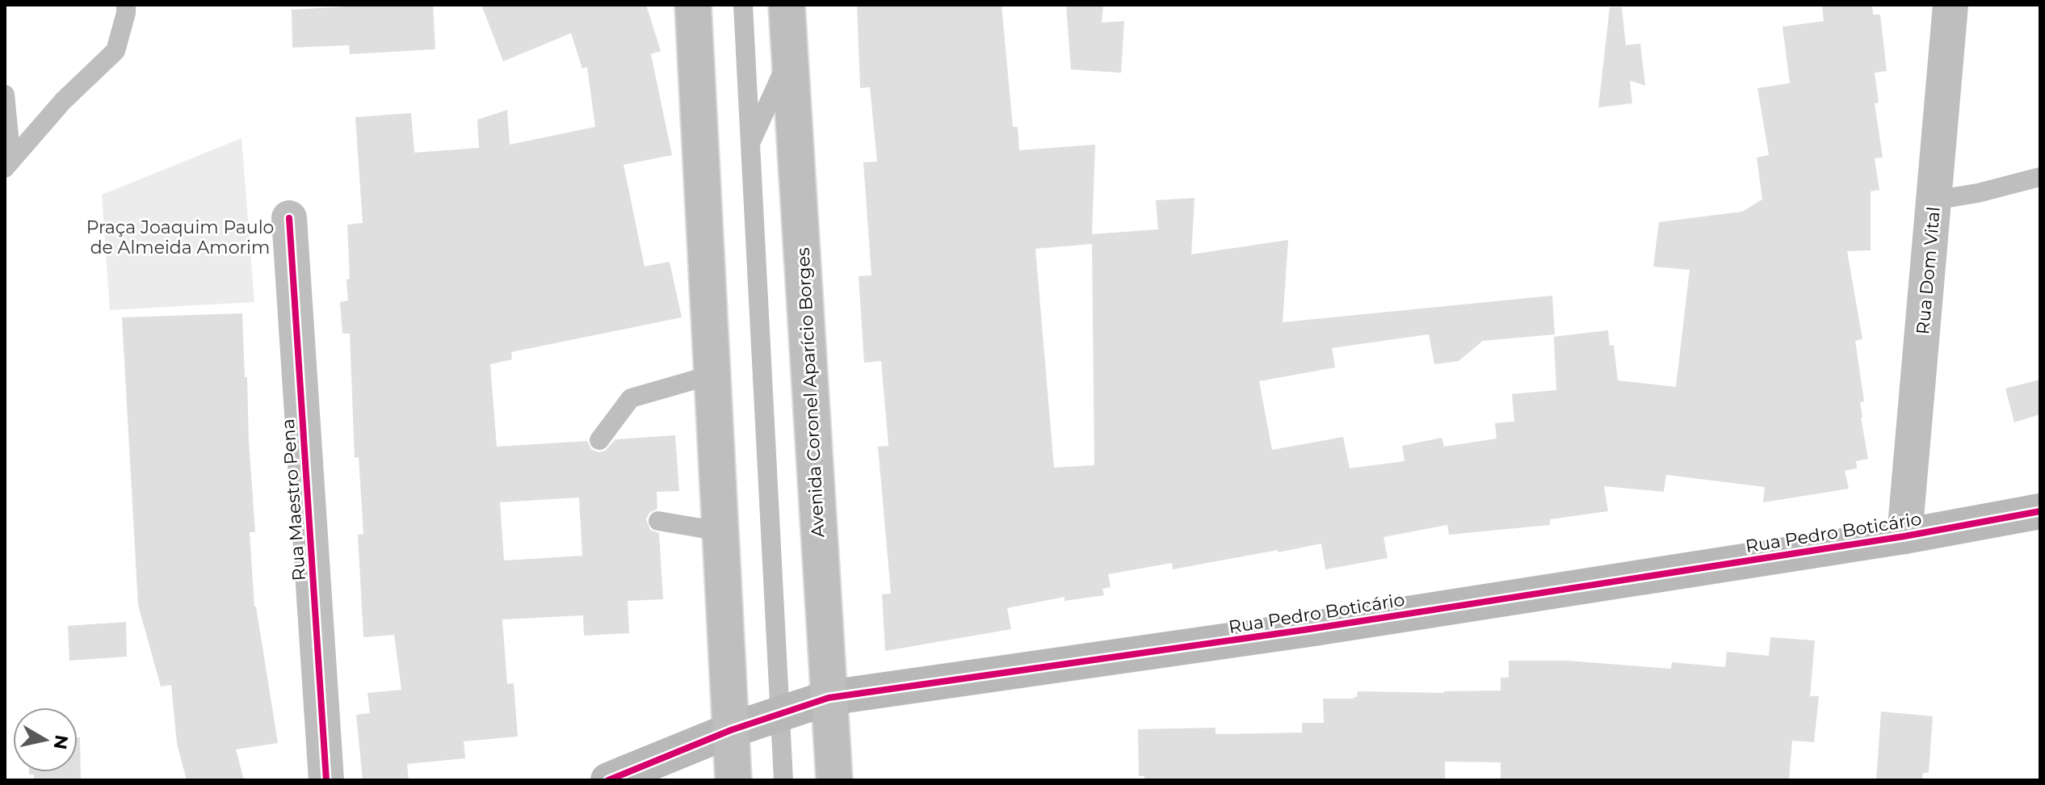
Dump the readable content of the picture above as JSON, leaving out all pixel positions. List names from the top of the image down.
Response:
{
  "streets": {
    "main road": ["Rua Dom Vital", "Avenida Coronel Aparício Borges", "Rua Maestro Pena"],
    "street": ["Rua Pedro Boticário"]
  },
  "crossings": [
    ["Rua Dom Vital", "Rua Pedro Boticário"],
    ["Avenida Coronel Aparício Borges", "Rua Pedro Boticário"]
  ],
  "parks": ["Praça Joaquim Paulo de Almeida Amorim"],
  "north": "right"
}
